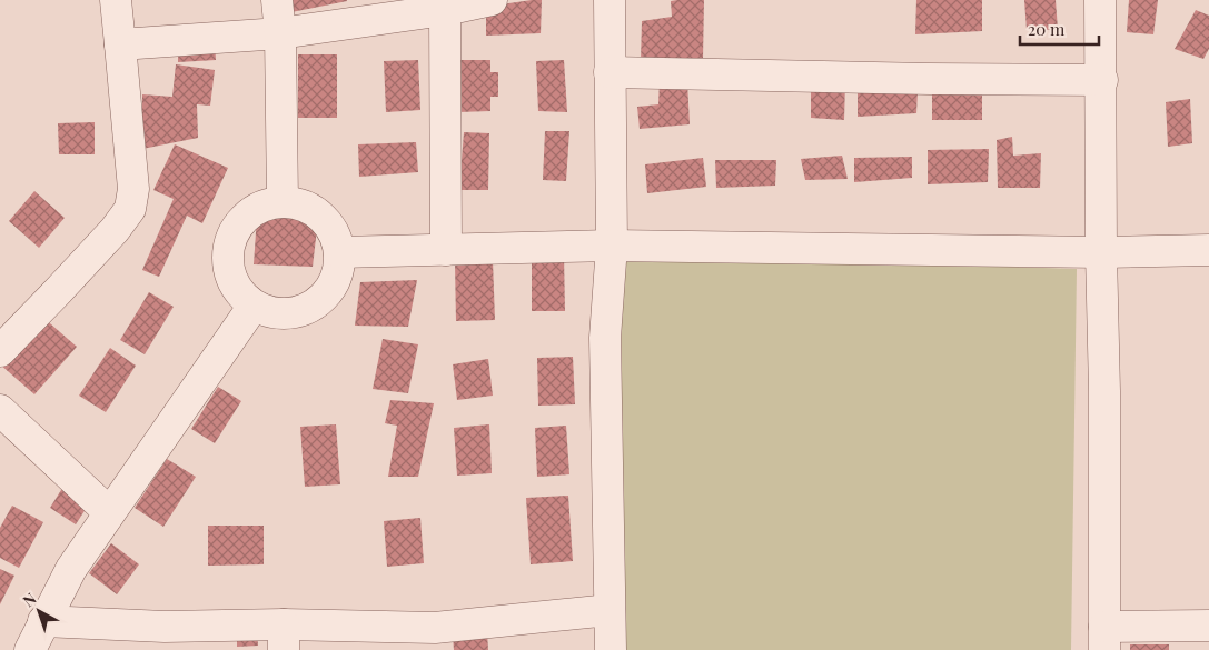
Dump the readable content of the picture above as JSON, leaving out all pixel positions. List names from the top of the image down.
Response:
{
  "scale_bar": "20 m",
  "north": "top left"
}
